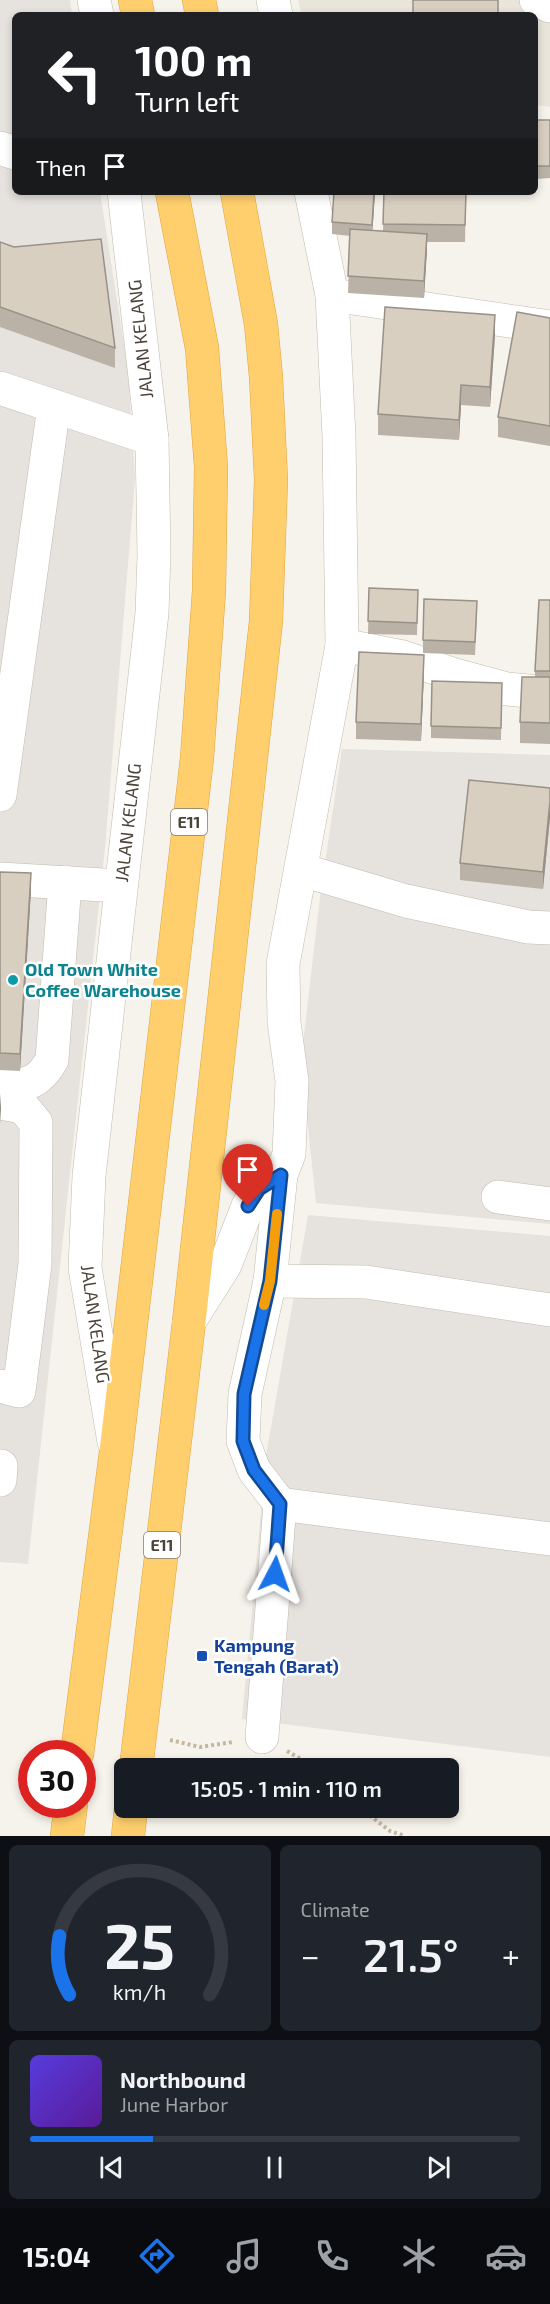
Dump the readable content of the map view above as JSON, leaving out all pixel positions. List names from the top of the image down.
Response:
{
  "streets": {
    "highway": ["E11"],
    "street": ["JALAN KELANG"]
  },
  "crossings": [
    ["JALAN KELANG", "E11"]
  ],
  "places": {
    "other": ["Old Town White Coffee Warehouse"],
    "transit": ["Kampung Tengah (Barat)"]
  },
  "page": {
    "turn": ["100 m", "Turn left"],
    "then": "Then",
    "limit": "30",
    "trip": "15:05 · 1 min · 110 m",
    "tile": "Climate",
    "heat": ["−", "21.5°", "+"],
    "song": ["Northbound", "June Harbor"],
    "tabs": "15:04",
    "gauge": ["25", "km/h"]
  }
}
